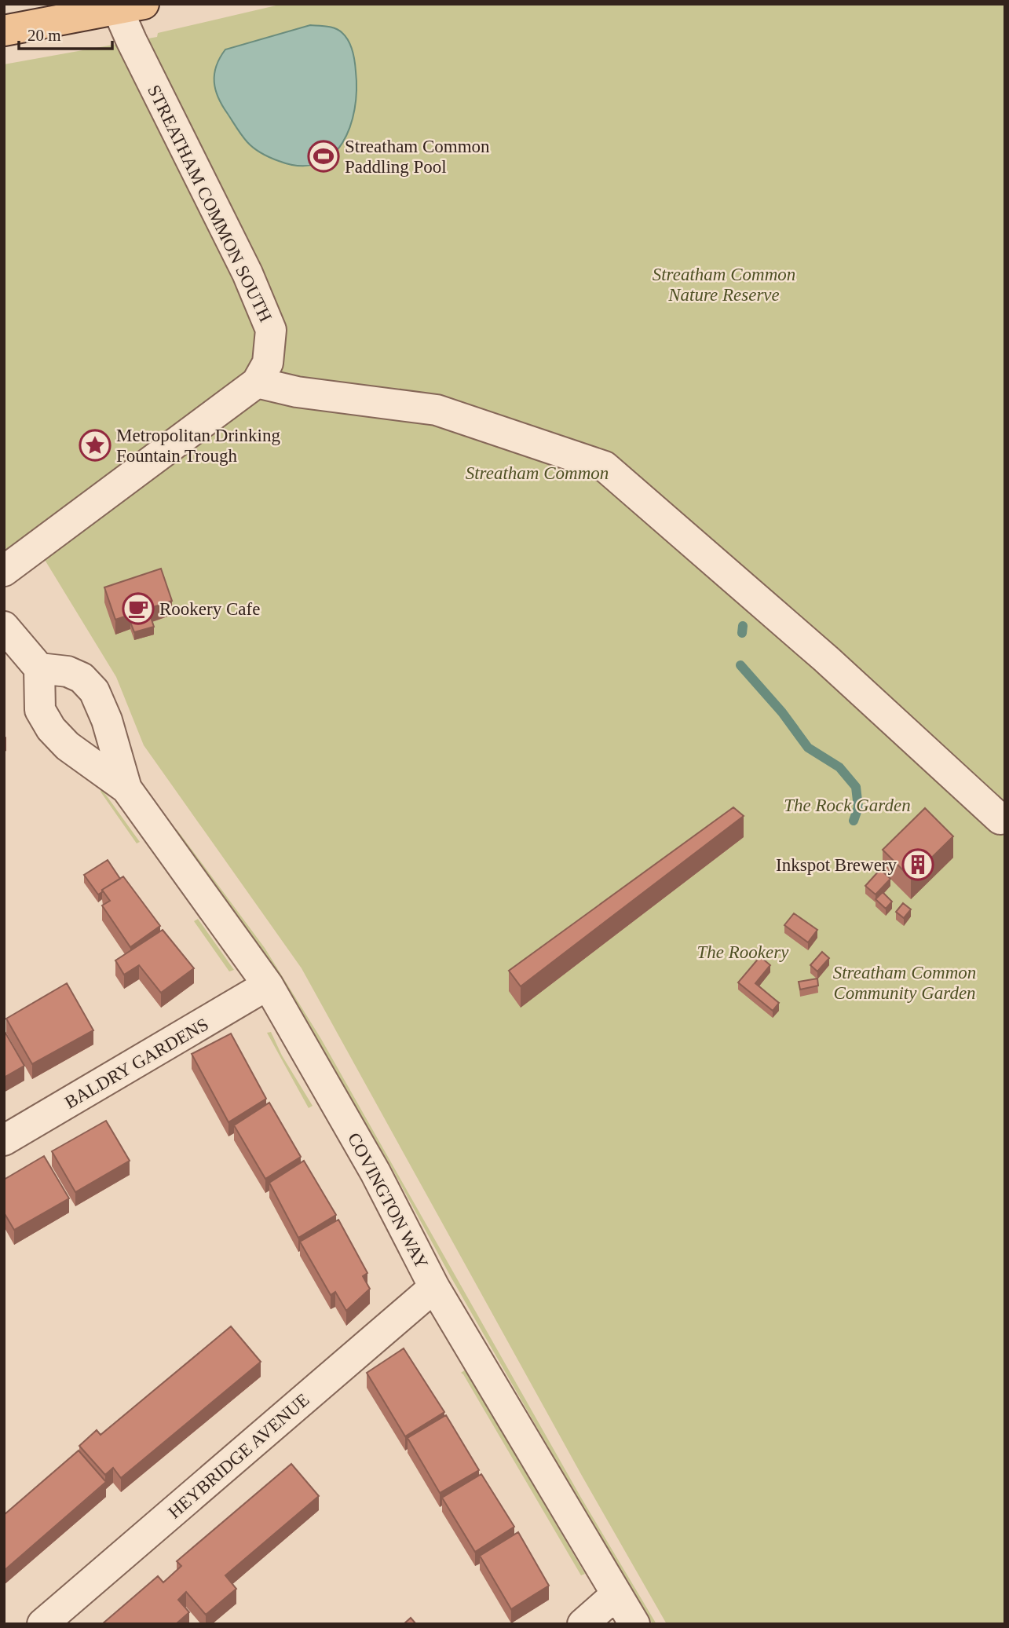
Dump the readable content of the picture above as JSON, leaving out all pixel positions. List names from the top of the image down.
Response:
{
  "streets": {
    "street": [
      "STREATHAM COMMON SOUTH",
      "BALDRY GARDENS",
      "COVINGTON WAY",
      "HEYBRIDGE AVENUE"
    ]
  },
  "crossings": [
    ["BALDRY GARDENS", "COVINGTON WAY"],
    ["COVINGTON WAY", "HEYBRIDGE AVENUE"]
  ],
  "parks": [
    "Streatham Common Nature Reserve",
    "Streatham Common",
    "The Rock Garden",
    "The Rookery",
    "Streatham Common Community Garden"
  ],
  "places": {
    "sports": ["Streatham Common Paddling Pool"],
    "place": ["Metropolitan Drinking Fountain Trough"],
    "cafe": ["Rookery Cafe"],
    "building": ["Inkspot Brewery"]
  },
  "scale_bar": "20 m"
}
